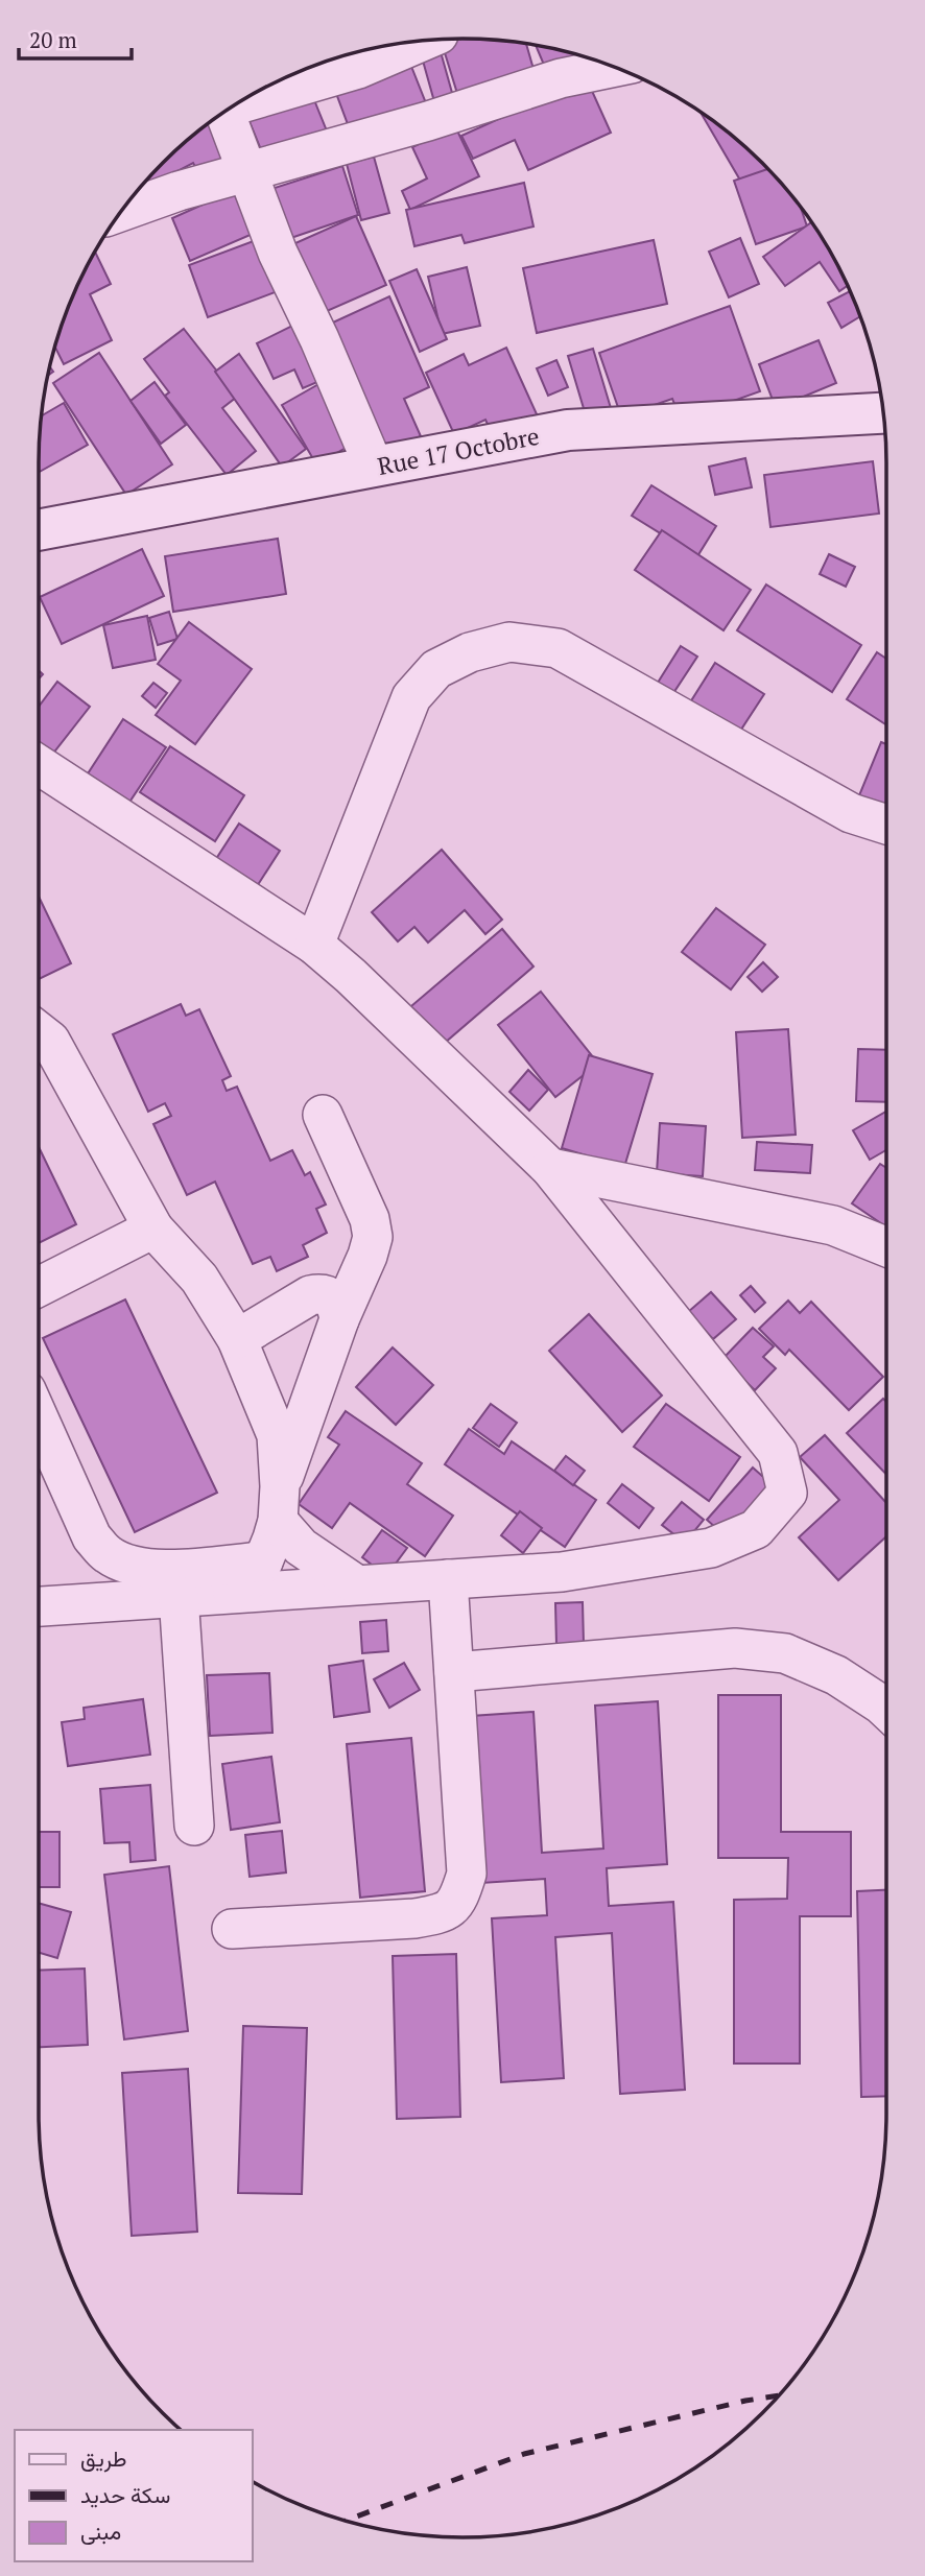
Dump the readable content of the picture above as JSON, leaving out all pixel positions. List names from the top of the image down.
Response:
{
  "streets": {
    "street": ["Rue 17 Octobre"]
  },
  "legend": ["طريق", "سكة حديد", "مبنى"],
  "scale_bar": "20 m"
}
